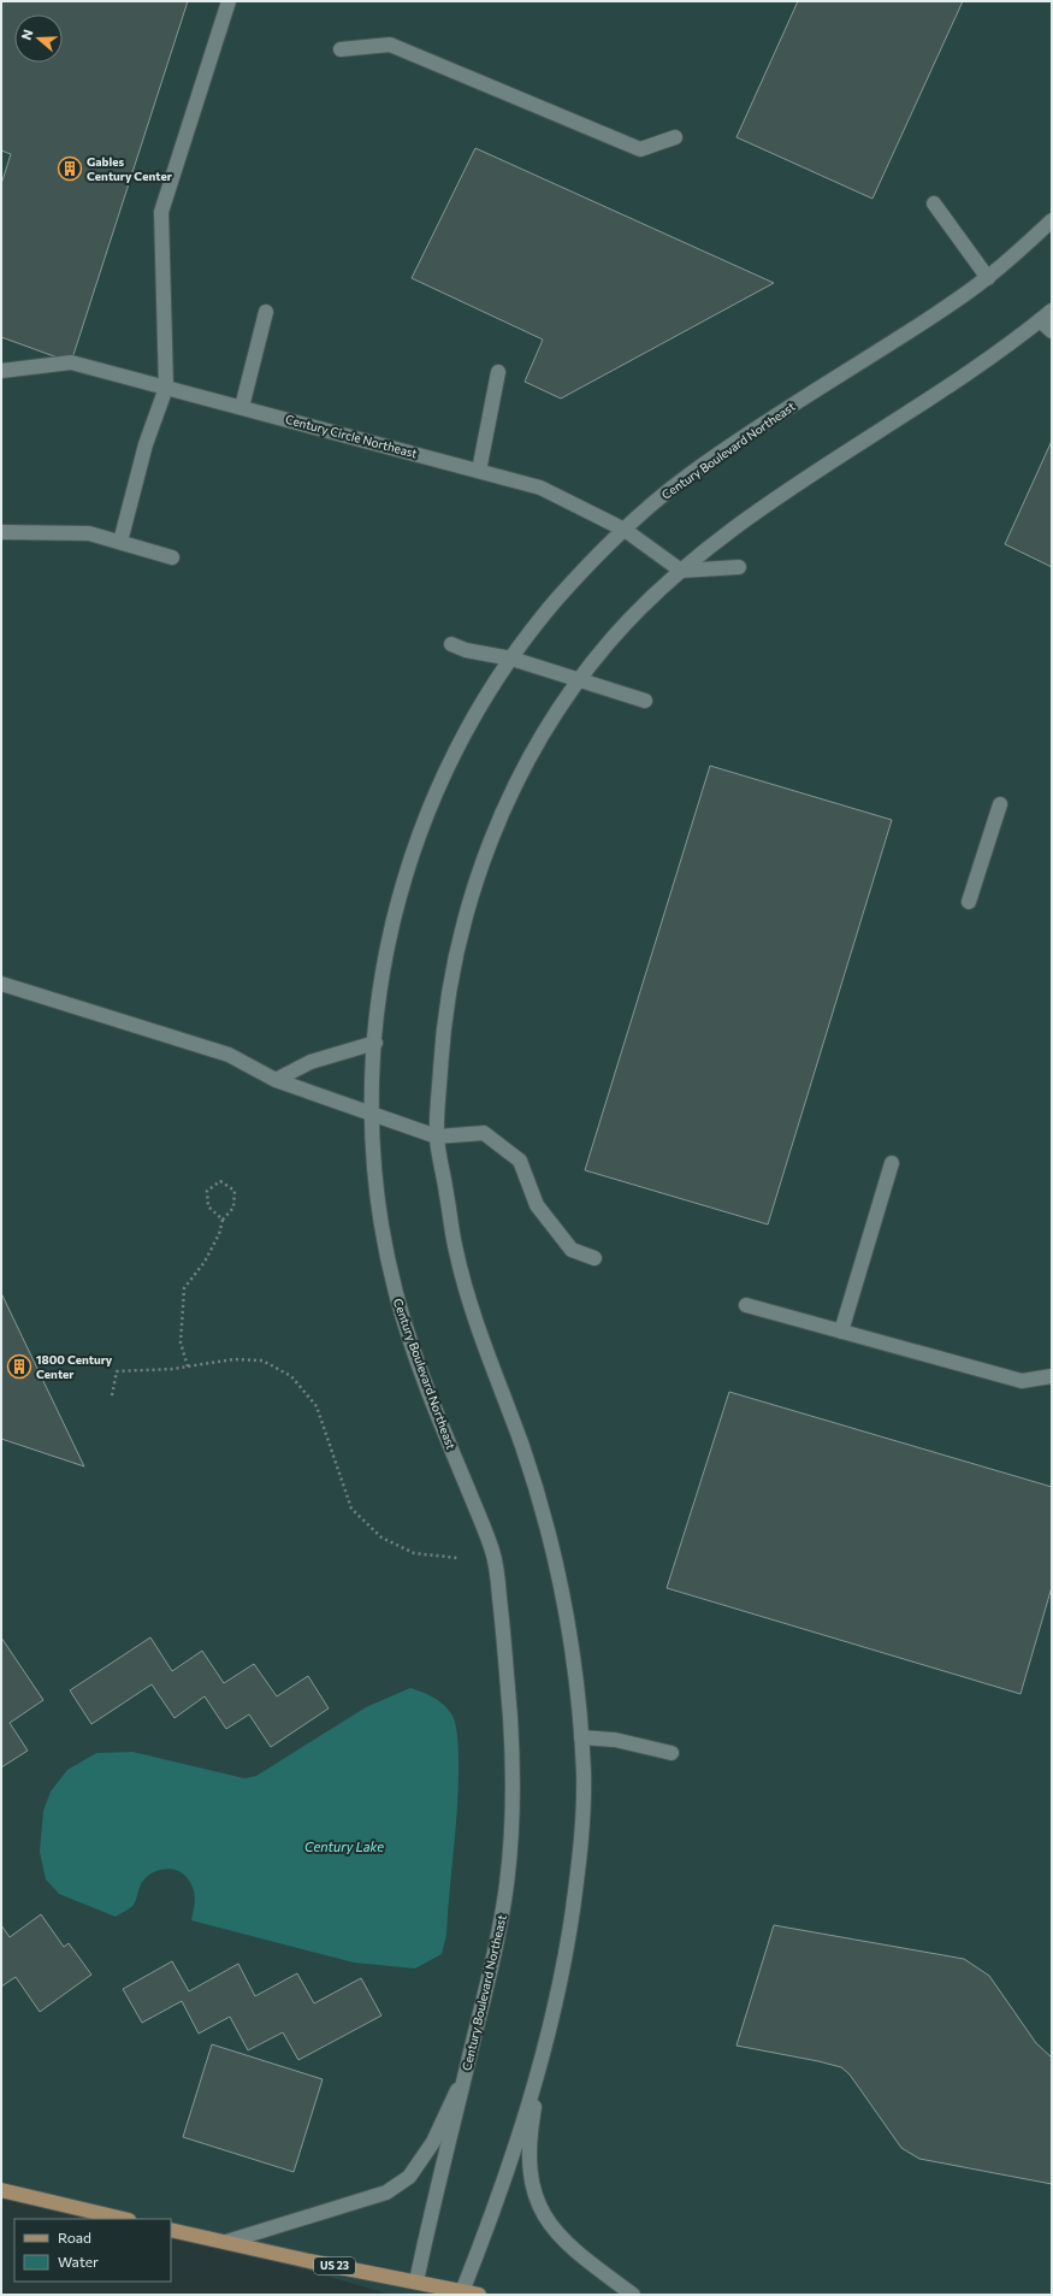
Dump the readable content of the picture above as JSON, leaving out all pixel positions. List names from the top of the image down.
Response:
{
  "streets": {
    "main road": ["US 23"],
    "street": ["Century Circle Northeast", "Century Boulevard Northeast"]
  },
  "crossings": [
    ["Century Circle Northeast", "Century Boulevard Northeast"],
    ["Century Boulevard Northeast", "US 23"]
  ],
  "water": ["Century Lake"],
  "places": {
    "building": ["Gables Century Center", "1800 Century Center"]
  },
  "legend": ["Road", "Water"],
  "north": "left"
}
